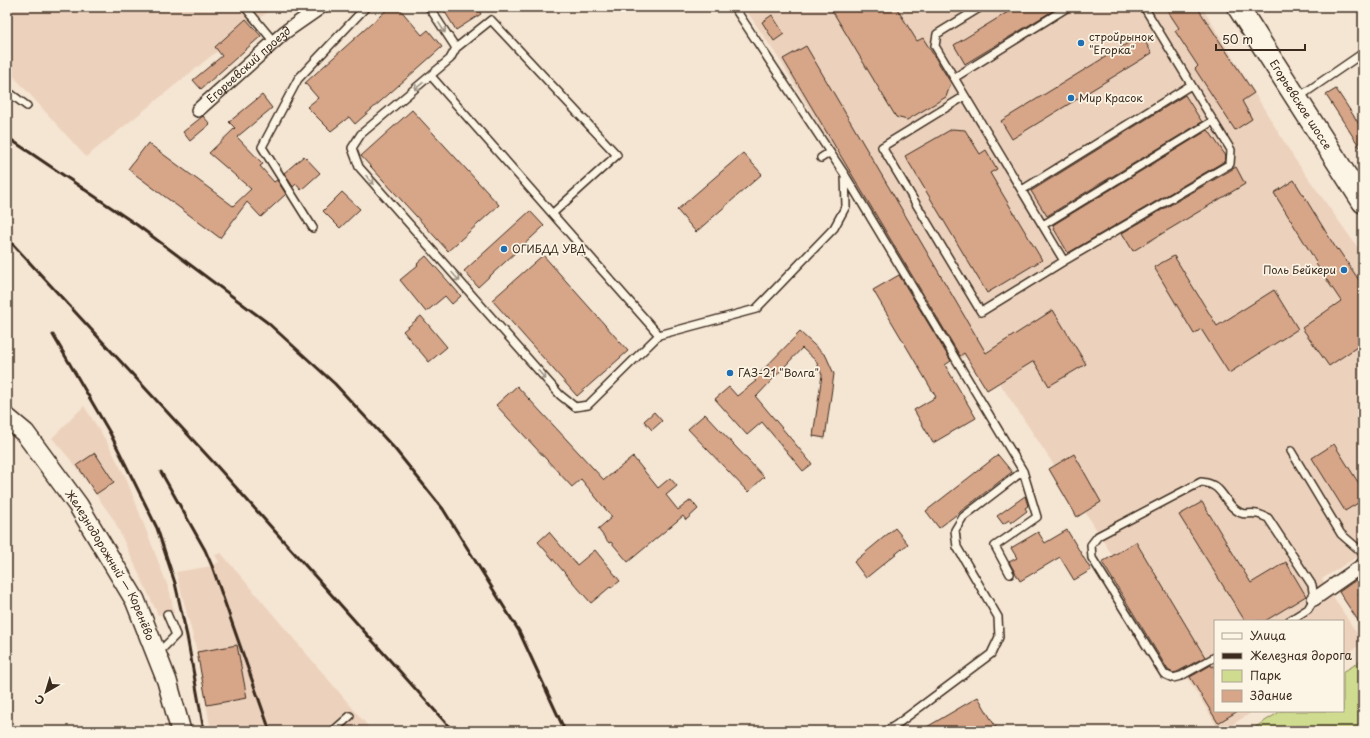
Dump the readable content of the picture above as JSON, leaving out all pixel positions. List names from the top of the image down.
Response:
{
  "streets": {
    "main road": ["Егорьевское шоссе", "Железнодорожный — Коренёво"],
    "street": ["Егорьевский проезд"]
  },
  "places": [
    "стройрынок \"Егорка\"",
    "Мир Красок",
    "ОГИБДД УВД",
    "Поль Бейкери",
    "ГАЗ-21 \"Волга\""
  ],
  "legend": [
    "Улица",
    "Железная дорога",
    "Парк",
    "Здание"
  ],
  "scale_bar": "50 m",
  "north": "bottom left"
}
